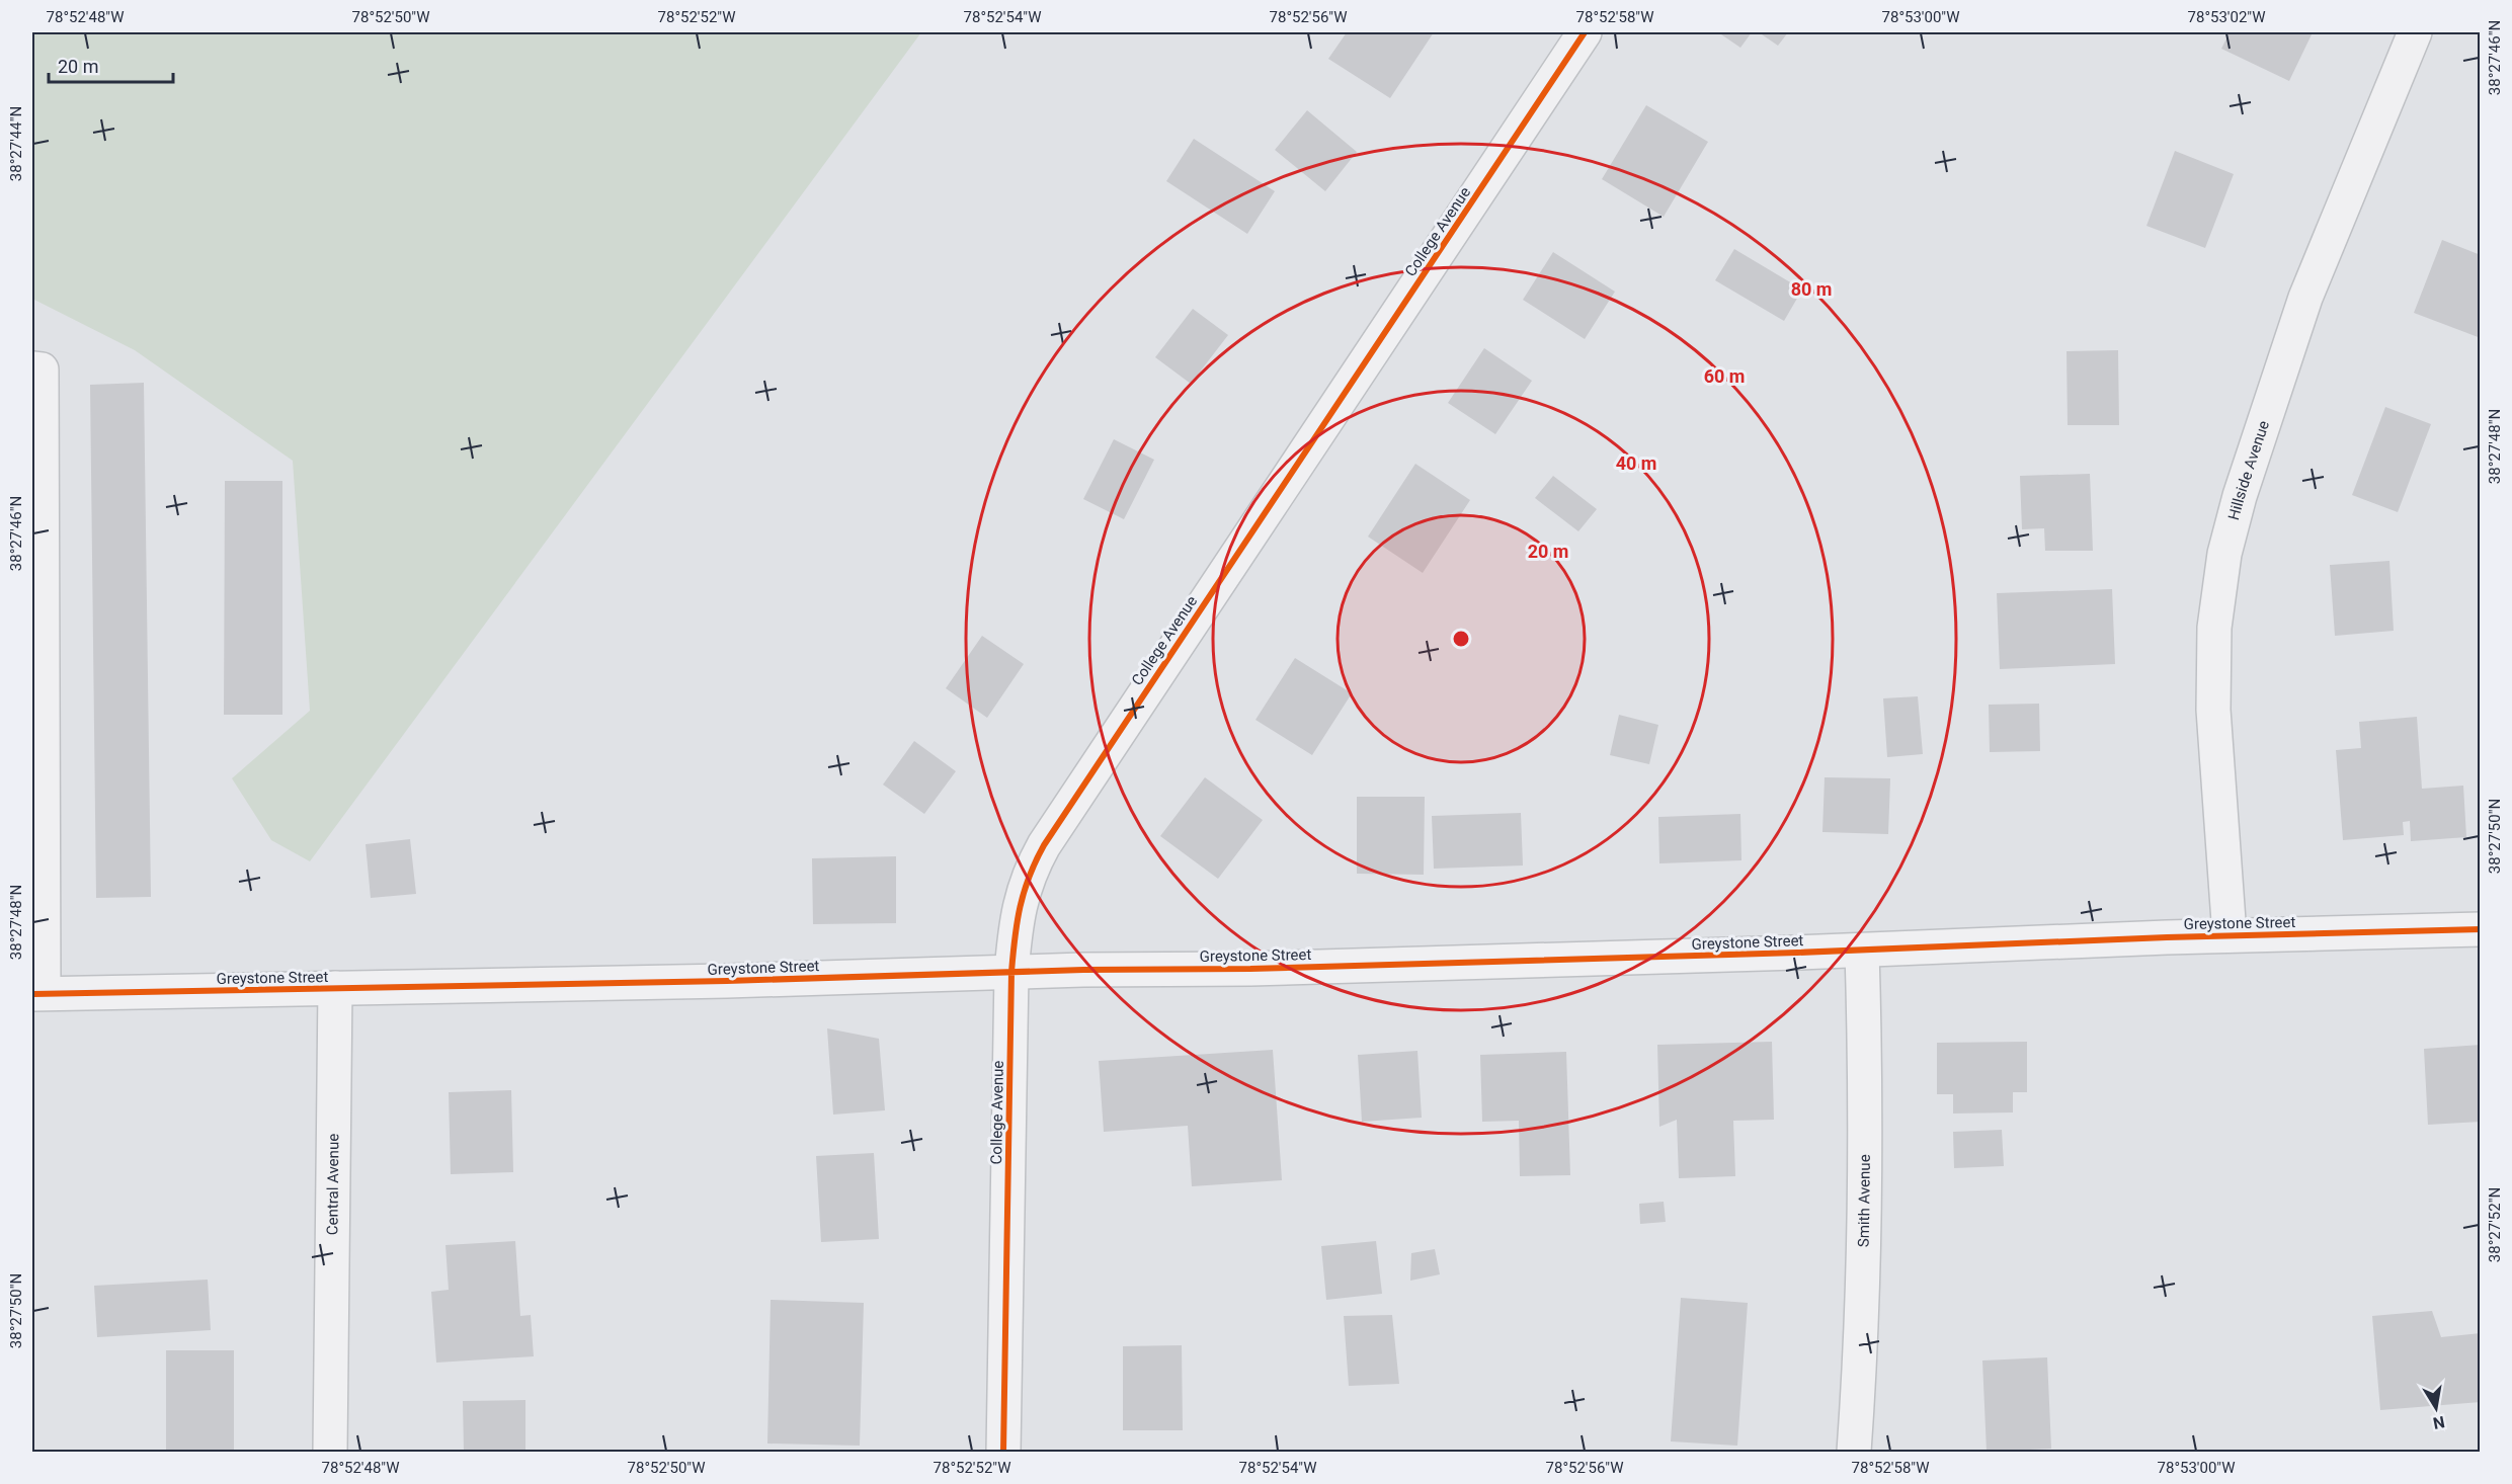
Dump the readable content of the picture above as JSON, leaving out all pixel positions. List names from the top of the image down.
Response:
{
  "streets": {
    "street": [
      "College Avenue",
      "Hillside Avenue",
      "Greystone Street",
      "Central Avenue",
      "Smith Avenue"
    ]
  },
  "crossings": [
    ["College Avenue", "Greystone Street"],
    ["Hillside Avenue", "Greystone Street"],
    ["Greystone Street", "Central Avenue"],
    ["Greystone Street", "Smith Avenue"]
  ],
  "scale_bar": "20 m",
  "north": "bottom",
  "coordinates": [
    "78°52'48\"W",
    "78°52'50\"W",
    "78°52'52\"W",
    "78°52'54\"W",
    "78°52'56\"W",
    "78°52'58\"W",
    "78°53'00\"W",
    "78°53'02\"W",
    "38°27'46\"N",
    "38°27'44\"N",
    "38°27'48\"N",
    "38°27'50\"N",
    "38°27'52\"N"
  ],
  "rings": [
    "80 m",
    "60 m",
    "40 m",
    "20 m"
  ]
}
